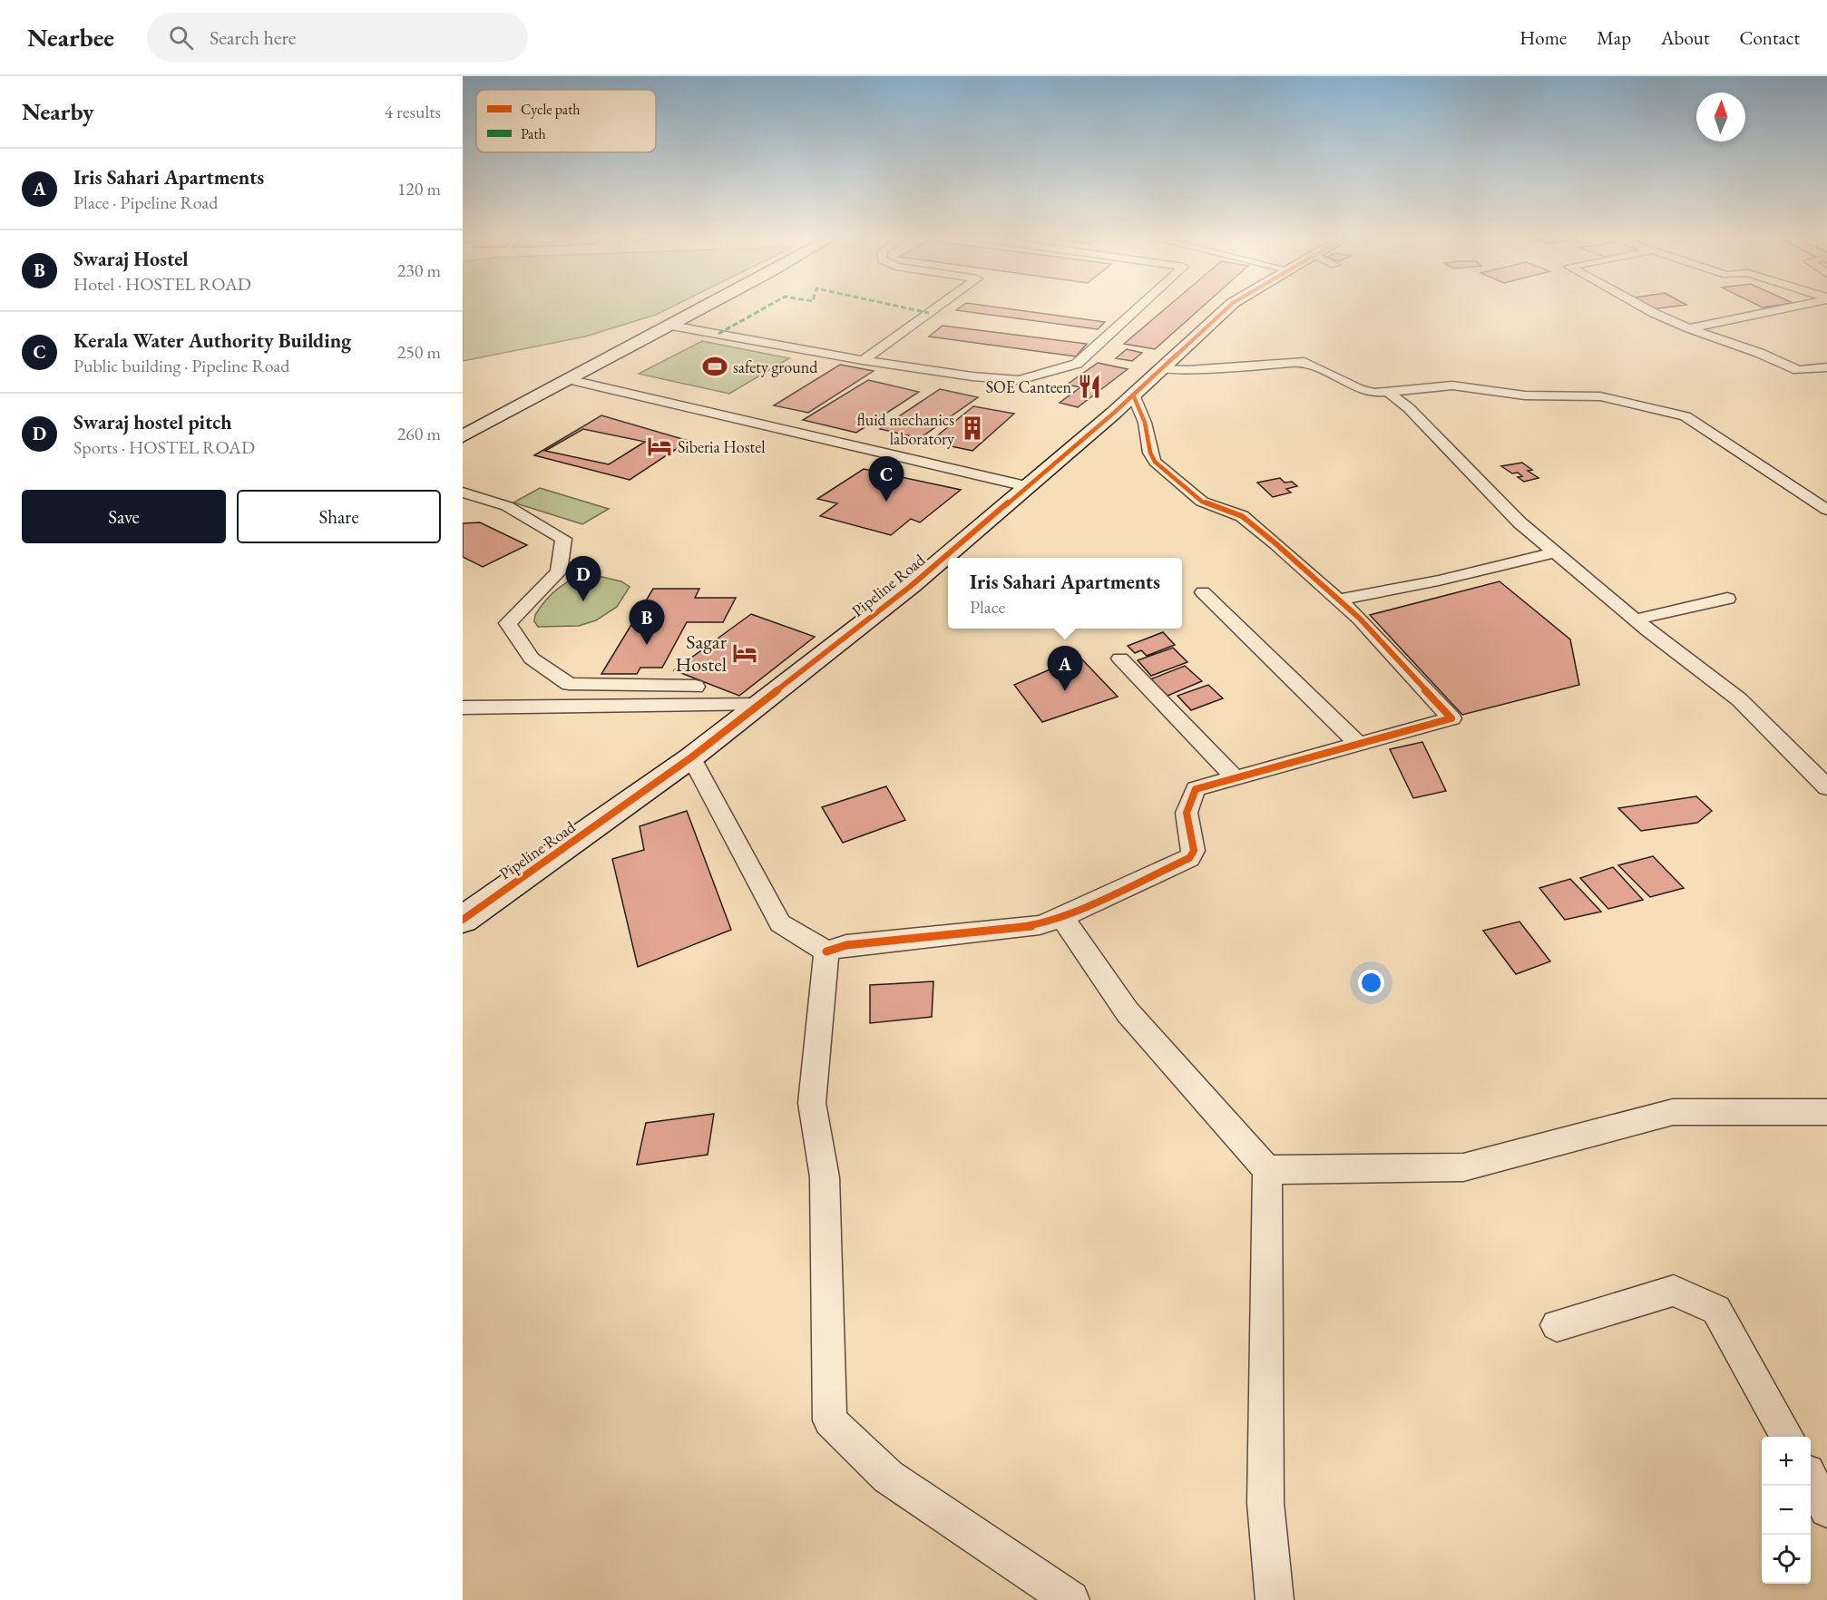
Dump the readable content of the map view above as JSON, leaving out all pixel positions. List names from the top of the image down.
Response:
{
  "streets": {
    "street": ["Pipeline Road"]
  },
  "places": {
    "sports": ["safety ground"],
    "restaurant": ["SOE Canteen"],
    "building": ["fluid mechanics laboratory"],
    "hotel": ["Siberia Hostel", "Sagar Hostel"]
  },
  "legend": ["Cycle path", "Path"],
  "north": "top",
  "page": {
    "header": "Nearbee",
    "search": "Search here",
    "nav": [
      "Home",
      "Map",
      "About",
      "Contact"
    ],
    "heading": ["Nearby", "4 results"],
    "list": [
      {
        "mark": "A",
        "name": "Iris Sahari Apartments",
        "note": "Place · Pipeline Road",
        "value": "120 m"
      },
      {
        "mark": "B",
        "name": "Swaraj Hostel",
        "note": "Hotel · HOSTEL ROAD",
        "value": "230 m"
      },
      {
        "mark": "C",
        "name": "Kerala Water Authority Building",
        "note": "Public building · Pipeline Road",
        "value": "250 m"
      },
      {
        "mark": "D",
        "name": "Swaraj hostel pitch",
        "note": "Sports · HOSTEL ROAD",
        "value": "260 m"
      }
    ],
    "pins": [
      "C",
      "D",
      "B",
      "A"
    ],
    "buttons": ["Save", "Share"],
    "popup": ["Iris Sahari Apartments", "Place"],
    "map_buttons": ["+", "−"]
  }
}
